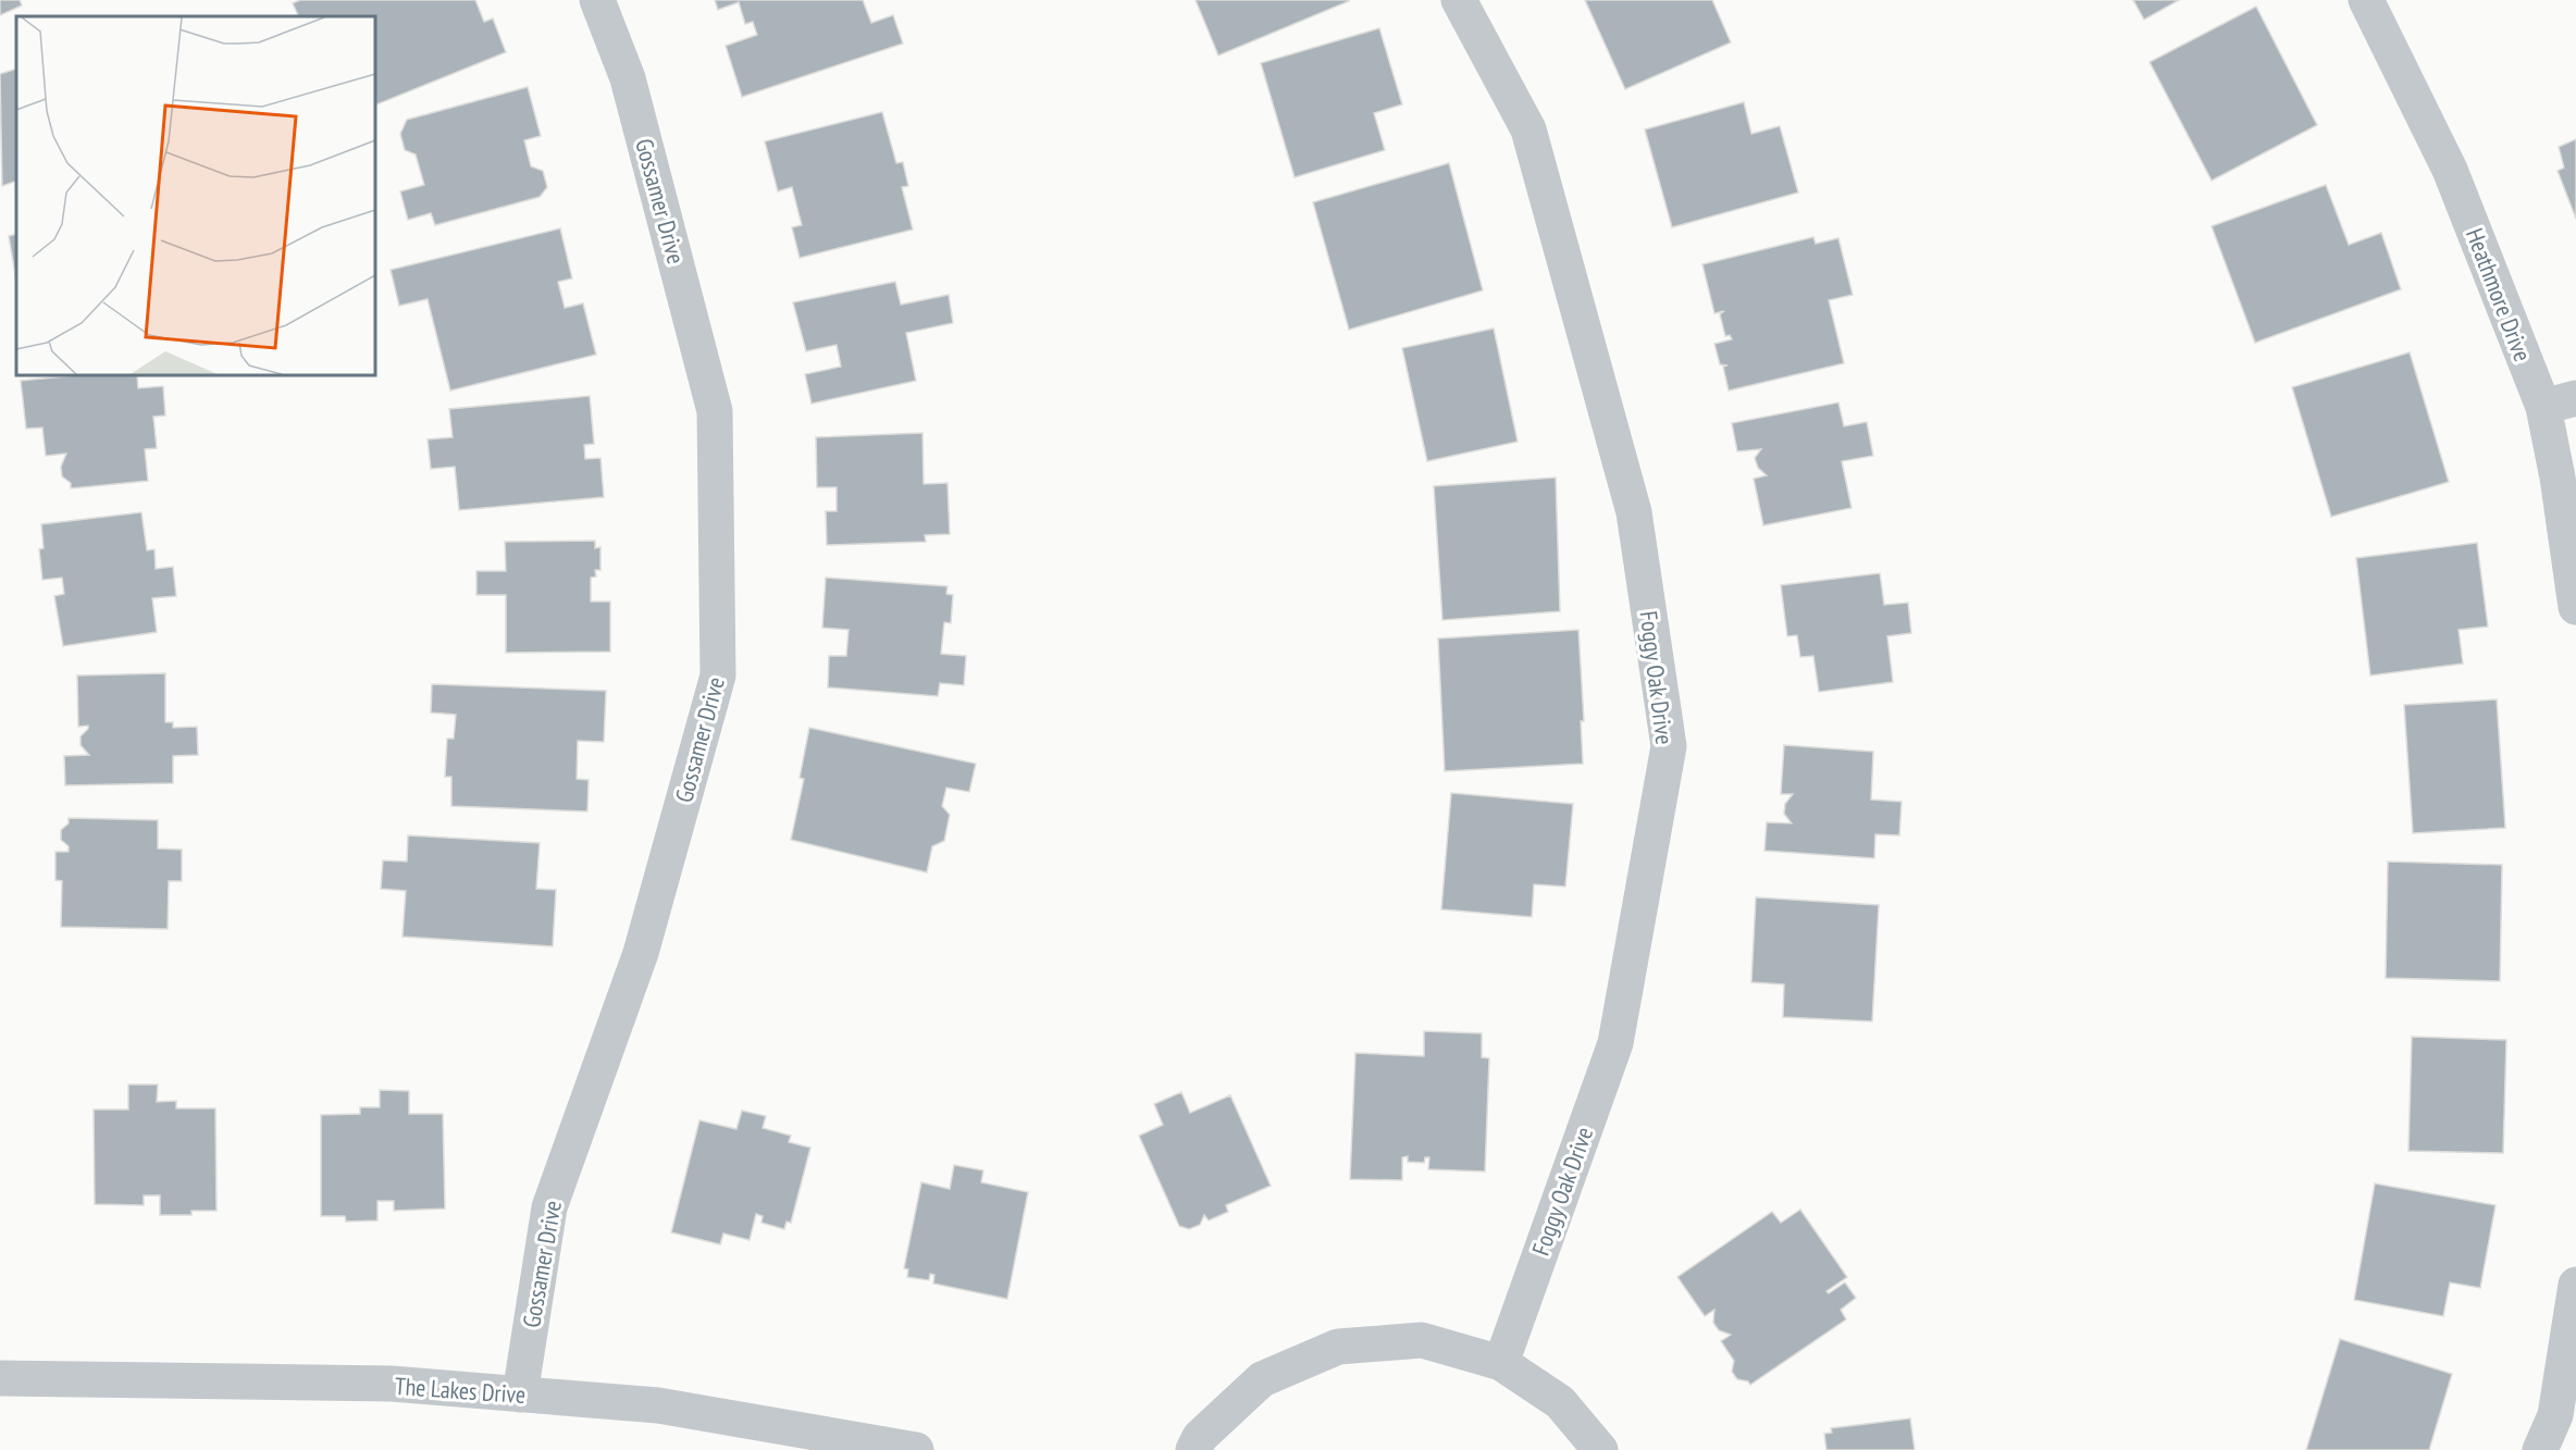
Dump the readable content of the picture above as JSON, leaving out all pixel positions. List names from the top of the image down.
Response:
{
  "streets": {
    "street": [
      "Gossamer Drive",
      "Heathmore Drive",
      "Foggy Oak Drive",
      "The Lakes Drive"
    ]
  },
  "crossings": [
    ["Gossamer Drive", "The Lakes Drive"]
  ]
}
